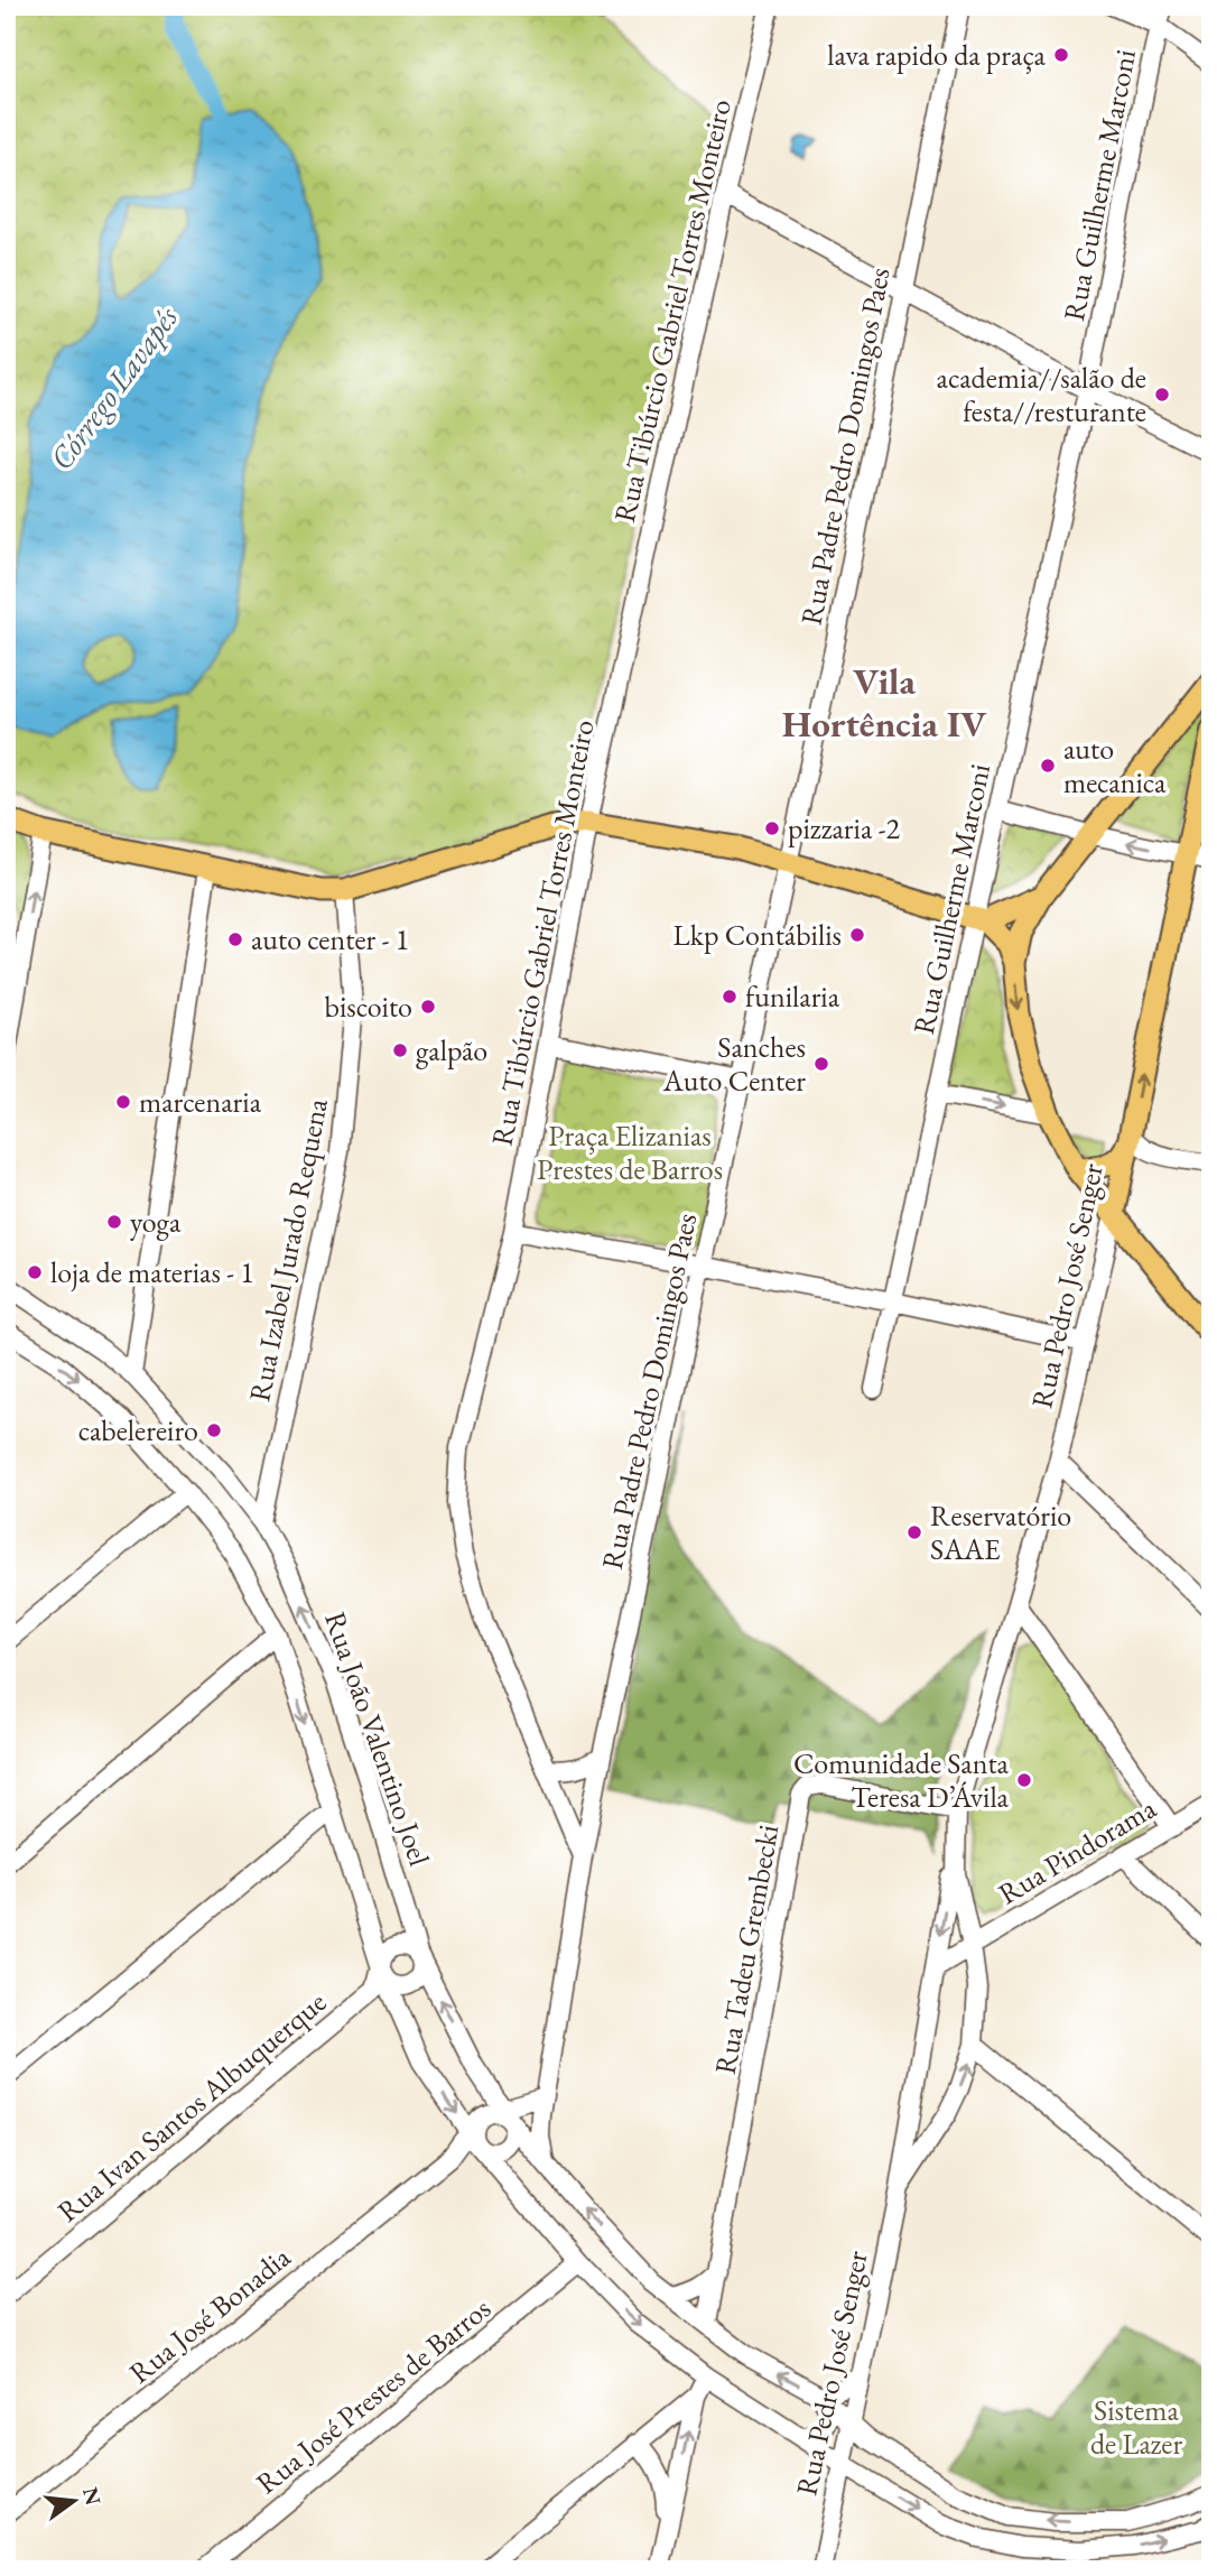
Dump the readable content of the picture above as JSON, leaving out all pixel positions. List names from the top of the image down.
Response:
{
  "streets": {
    "main road": ["Rua Pedro José Senger"],
    "street": [
      "Rua Guilherme Marconi",
      "Rua Tibúrcio Gabriel Torres Monteiro",
      "Rua Padre Pedro Domingos Paes",
      "Rua Izabel Jurado Requena",
      "Rua João Valentino Joel",
      "Rua Pindorama",
      "Rua Tadeu Grembecki",
      "Rua Ivan Santos Albuquerque",
      "Rua José Bonadia",
      "Rua José Prestes de Barros"
    ]
  },
  "crossings": [
    ["Rua Tibúrcio Gabriel Torres Monteiro", "Rua Padre Pedro Domingos Paes"],
    ["Rua Padre Pedro Domingos Paes", "Rua João Valentino Joel"],
    ["Rua Izabel Jurado Requena", "Rua João Valentino Joel"],
    ["Rua Pedro José Senger", "Rua João Valentino Joel"],
    ["Rua Pedro José Senger", "Rua Pindorama"],
    ["Rua Pedro José Senger", "Rua Tadeu Grembecki"],
    ["Rua João Valentino Joel", "Rua Tadeu Grembecki"],
    ["Rua João Valentino Joel", "Rua Ivan Santos Albuquerque"]
  ],
  "districts": ["Vila Hortência IV"],
  "water": ["Córrego Lavapés"],
  "parks": ["Praça Elizanias Prestes de Barros", "Sistema de Lazer"],
  "places": [
    "lava rapido da praça",
    "academia//salão de festa//resturante",
    "auto mecanica",
    "pizzaria -2",
    "Lkp Contábilis",
    "auto center - 1",
    "funilaria",
    "biscoito",
    "galpão",
    "Sanches Auto Center",
    "marcenaria",
    "yoga",
    "loja de materias - 1",
    "cabelereiro",
    "Reservatório SAAE",
    "Comunidade Santa Teresa D’Ávila"
  ],
  "north": "right"
}
